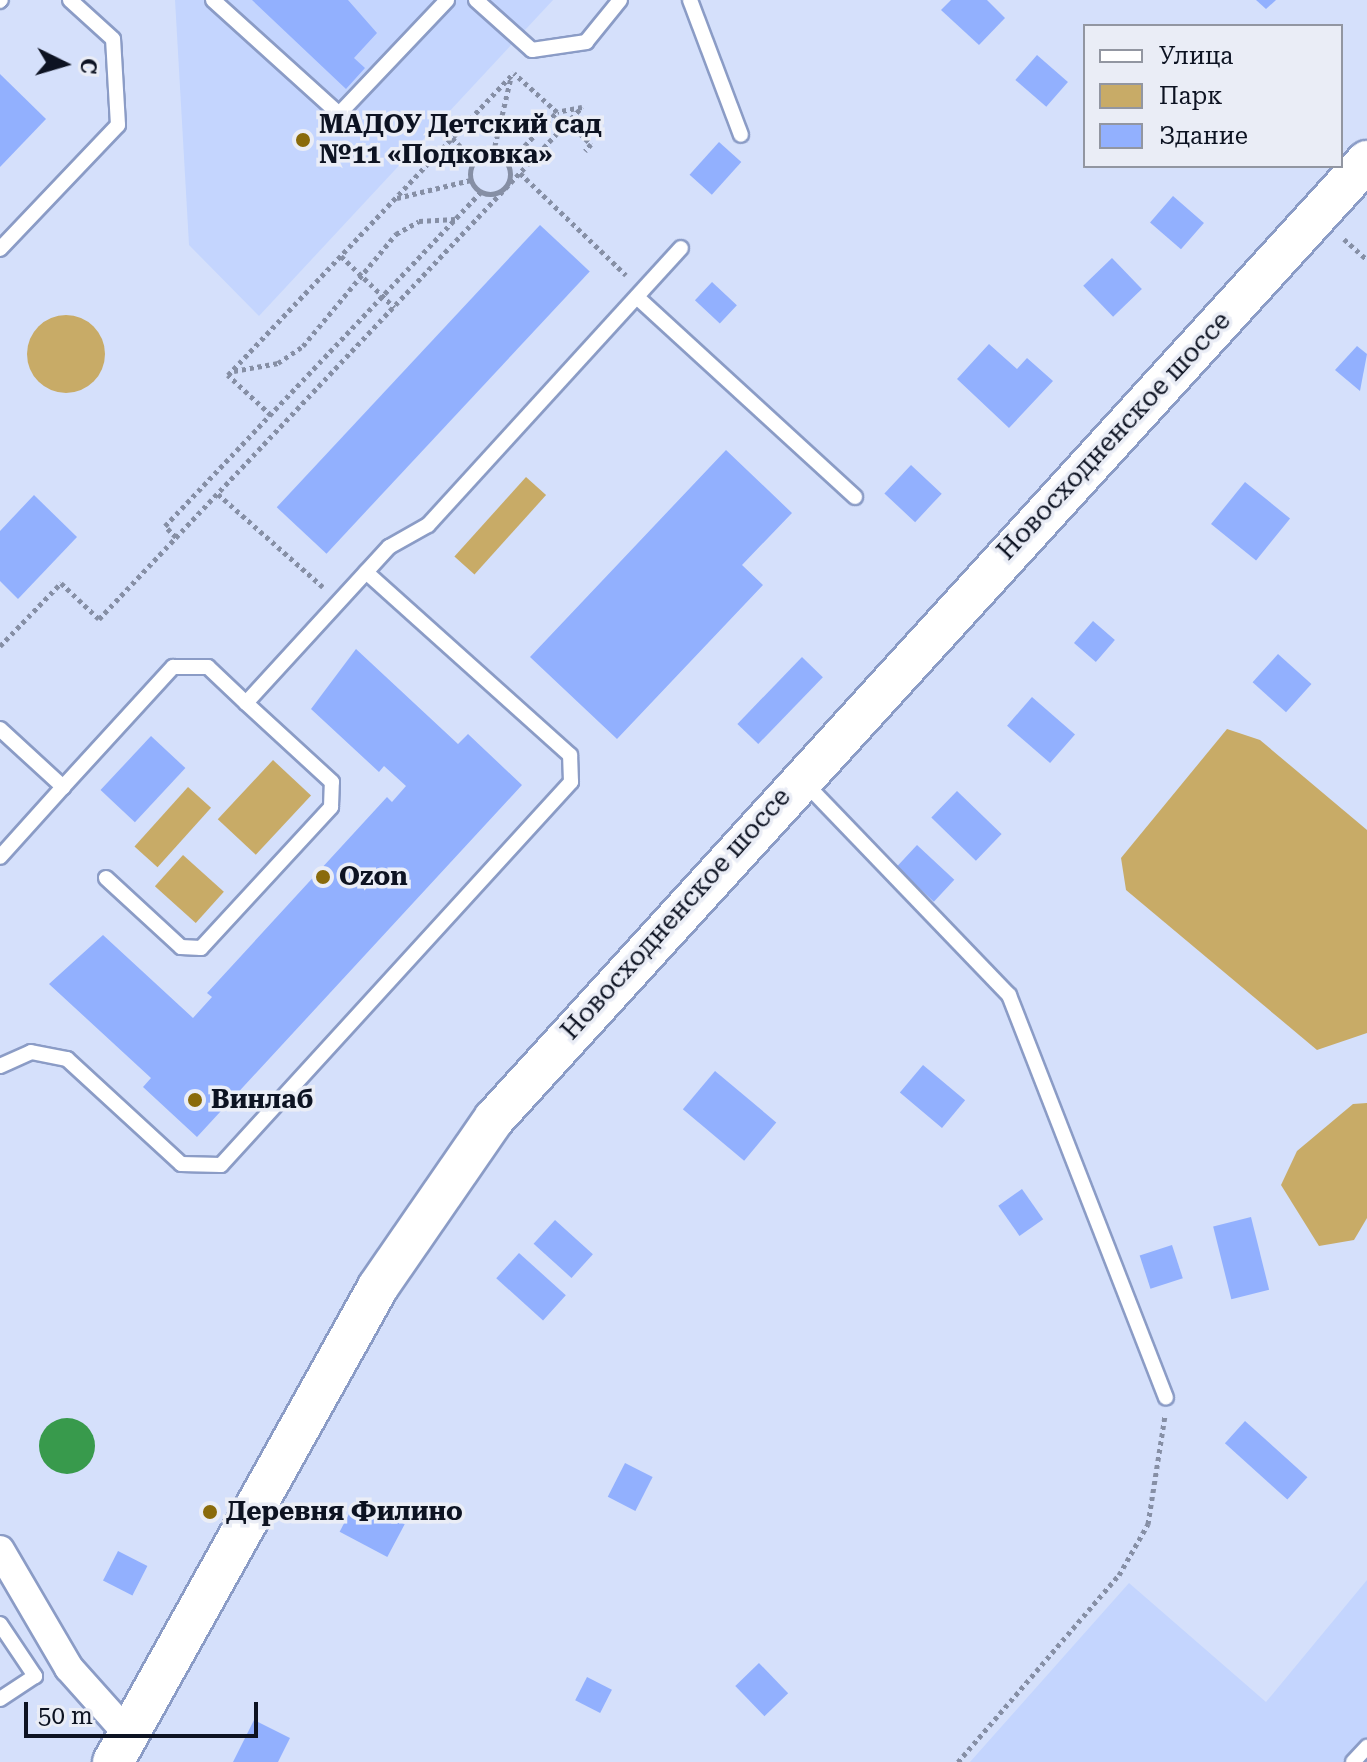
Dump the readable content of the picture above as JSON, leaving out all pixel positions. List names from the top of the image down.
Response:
{
  "streets": {
    "main road": ["Новосходненское шоссе"]
  },
  "places": [
    "МАДОУ Детский сад №11 «Подковка»",
    "Ozon",
    "Винлаб",
    "Деревня Филино"
  ],
  "legend": ["Улица", "Парк", "Здание"],
  "scale_bar": "50 m",
  "north": "right"
}
